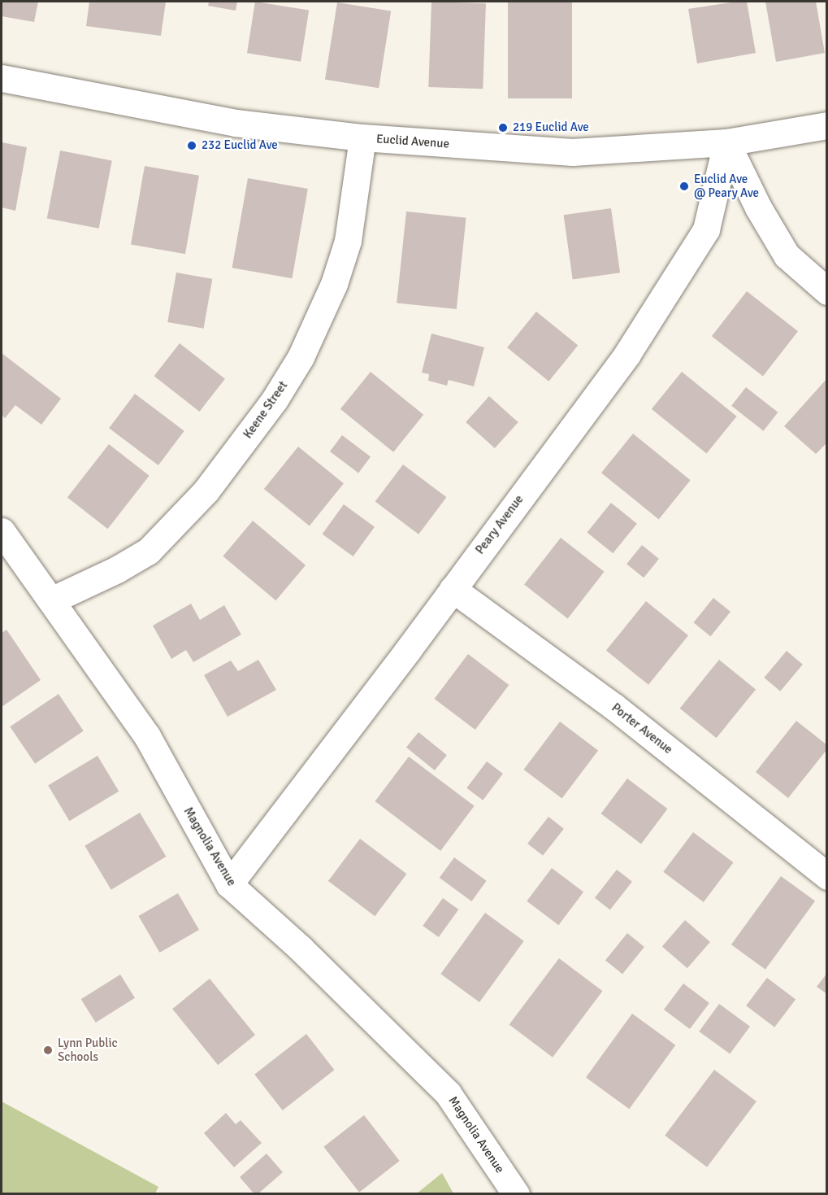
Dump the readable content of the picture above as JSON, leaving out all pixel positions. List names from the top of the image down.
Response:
{
  "streets": {
    "street": [
      "Euclid Avenue",
      "Keene Street",
      "Peary Avenue",
      "Porter Avenue",
      "Magnolia Avenue"
    ]
  },
  "crossings": [
    ["Euclid Avenue", "Keene Street"],
    ["Euclid Avenue", "Peary Avenue"],
    ["Keene Street", "Magnolia Avenue"],
    ["Peary Avenue", "Porter Avenue"],
    ["Peary Avenue", "Magnolia Avenue"]
  ],
  "places": [
    "219 Euclid Ave",
    "232 Euclid Ave",
    "Euclid Ave @ Peary Ave",
    "Lynn Public Schools"
  ]
}
